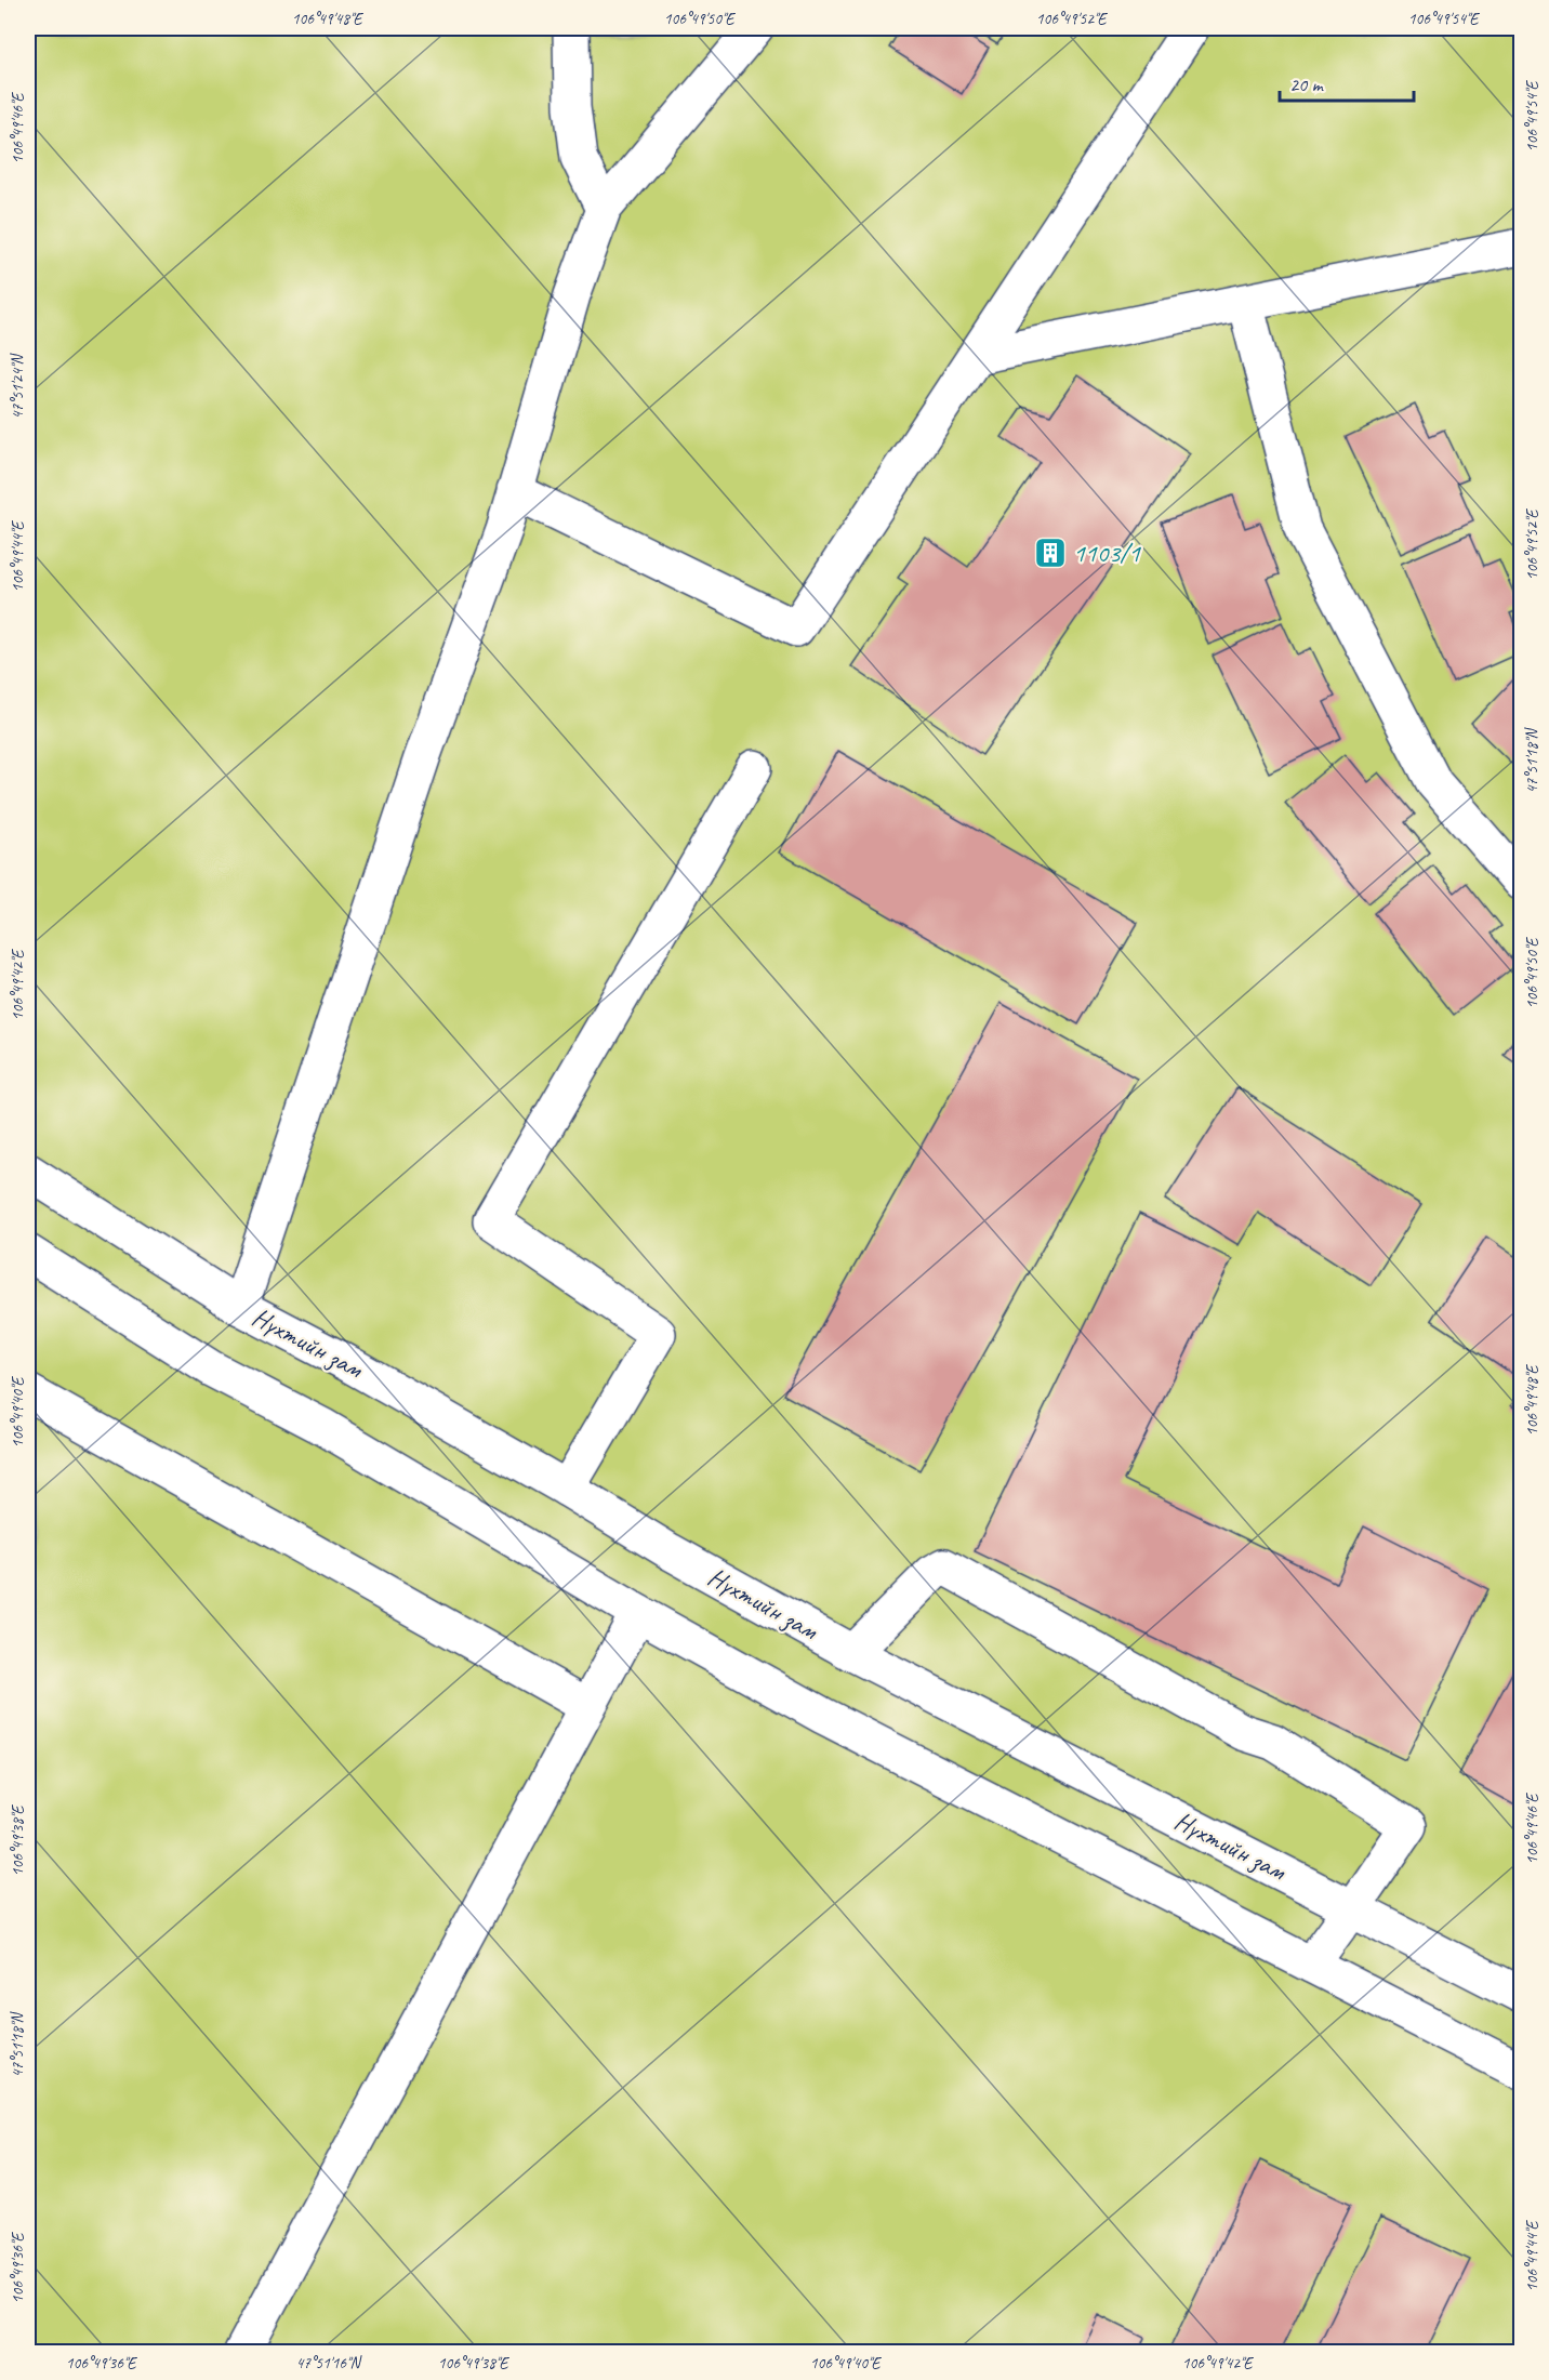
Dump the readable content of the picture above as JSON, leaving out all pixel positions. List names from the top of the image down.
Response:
{
  "streets": {
    "street": ["Нүхтийн зам"]
  },
  "places": {
    "building": ["1103/1"]
  },
  "scale_bar": "20 m",
  "coordinates": [
    "106°49'48\"E",
    "106°49'50\"E",
    "106°49'52\"E",
    "106°49'54\"E",
    "106°49'46\"E",
    "47°51'24\"N",
    "106°49'44\"E",
    "47°51'18\"N",
    "106°49'42\"E",
    "106°49'40\"E",
    "106°49'38\"E",
    "106°49'36\"E",
    "47°51'16\"N"
  ]
}
